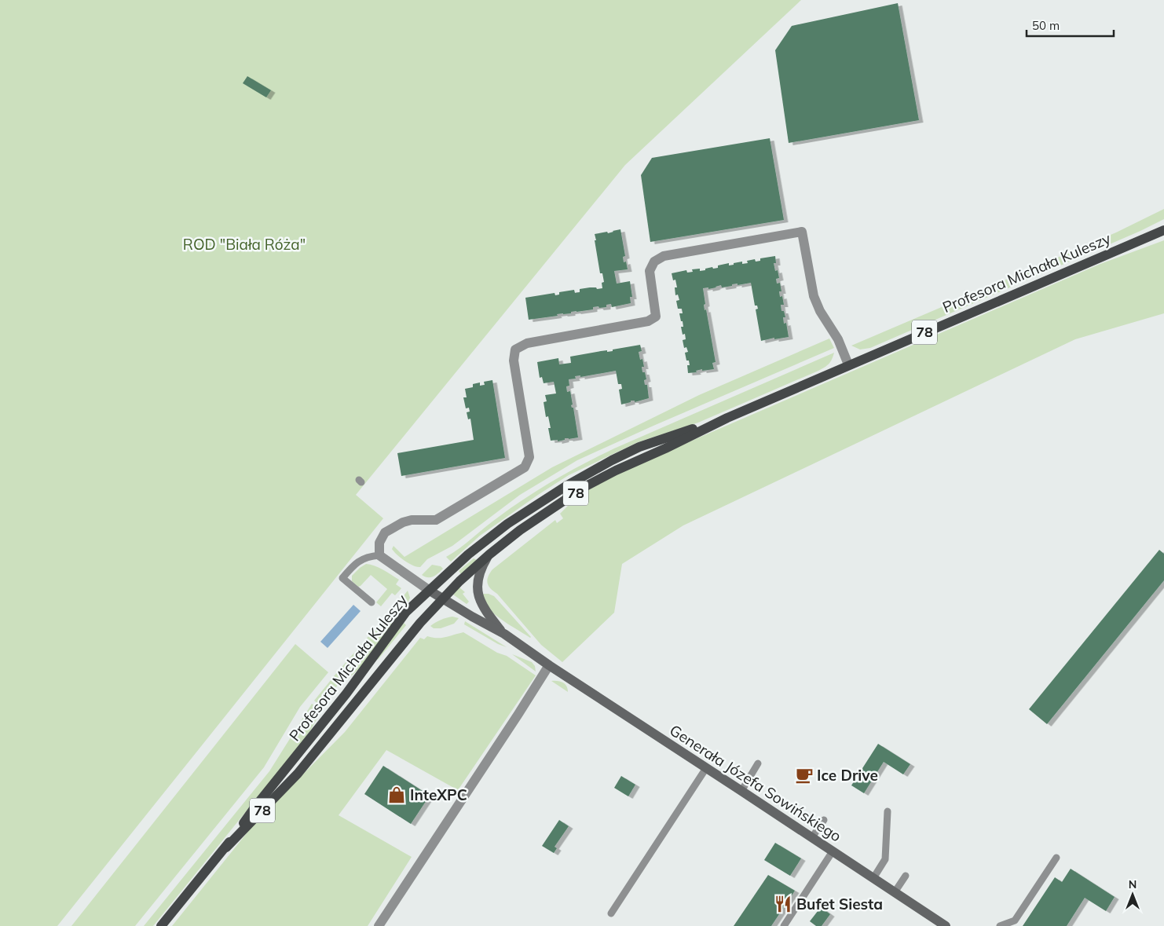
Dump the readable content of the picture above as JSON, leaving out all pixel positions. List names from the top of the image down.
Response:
{
  "streets": {
    "main road": ["Profesora Michała Kuleszy", "78"],
    "street": ["Generała Józefa Sowińskiego"]
  },
  "crossings": [
    ["Profesora Michała Kuleszy", "Generała Józefa Sowińskiego"]
  ],
  "parks": ["ROD \"Biała Róża\""],
  "places": {
    "cafe": ["Ice Drive"],
    "shop": ["InteXPC"],
    "restaurant": ["Bufet Siesta"]
  },
  "scale_bar": "50 m",
  "north": "top"
}
